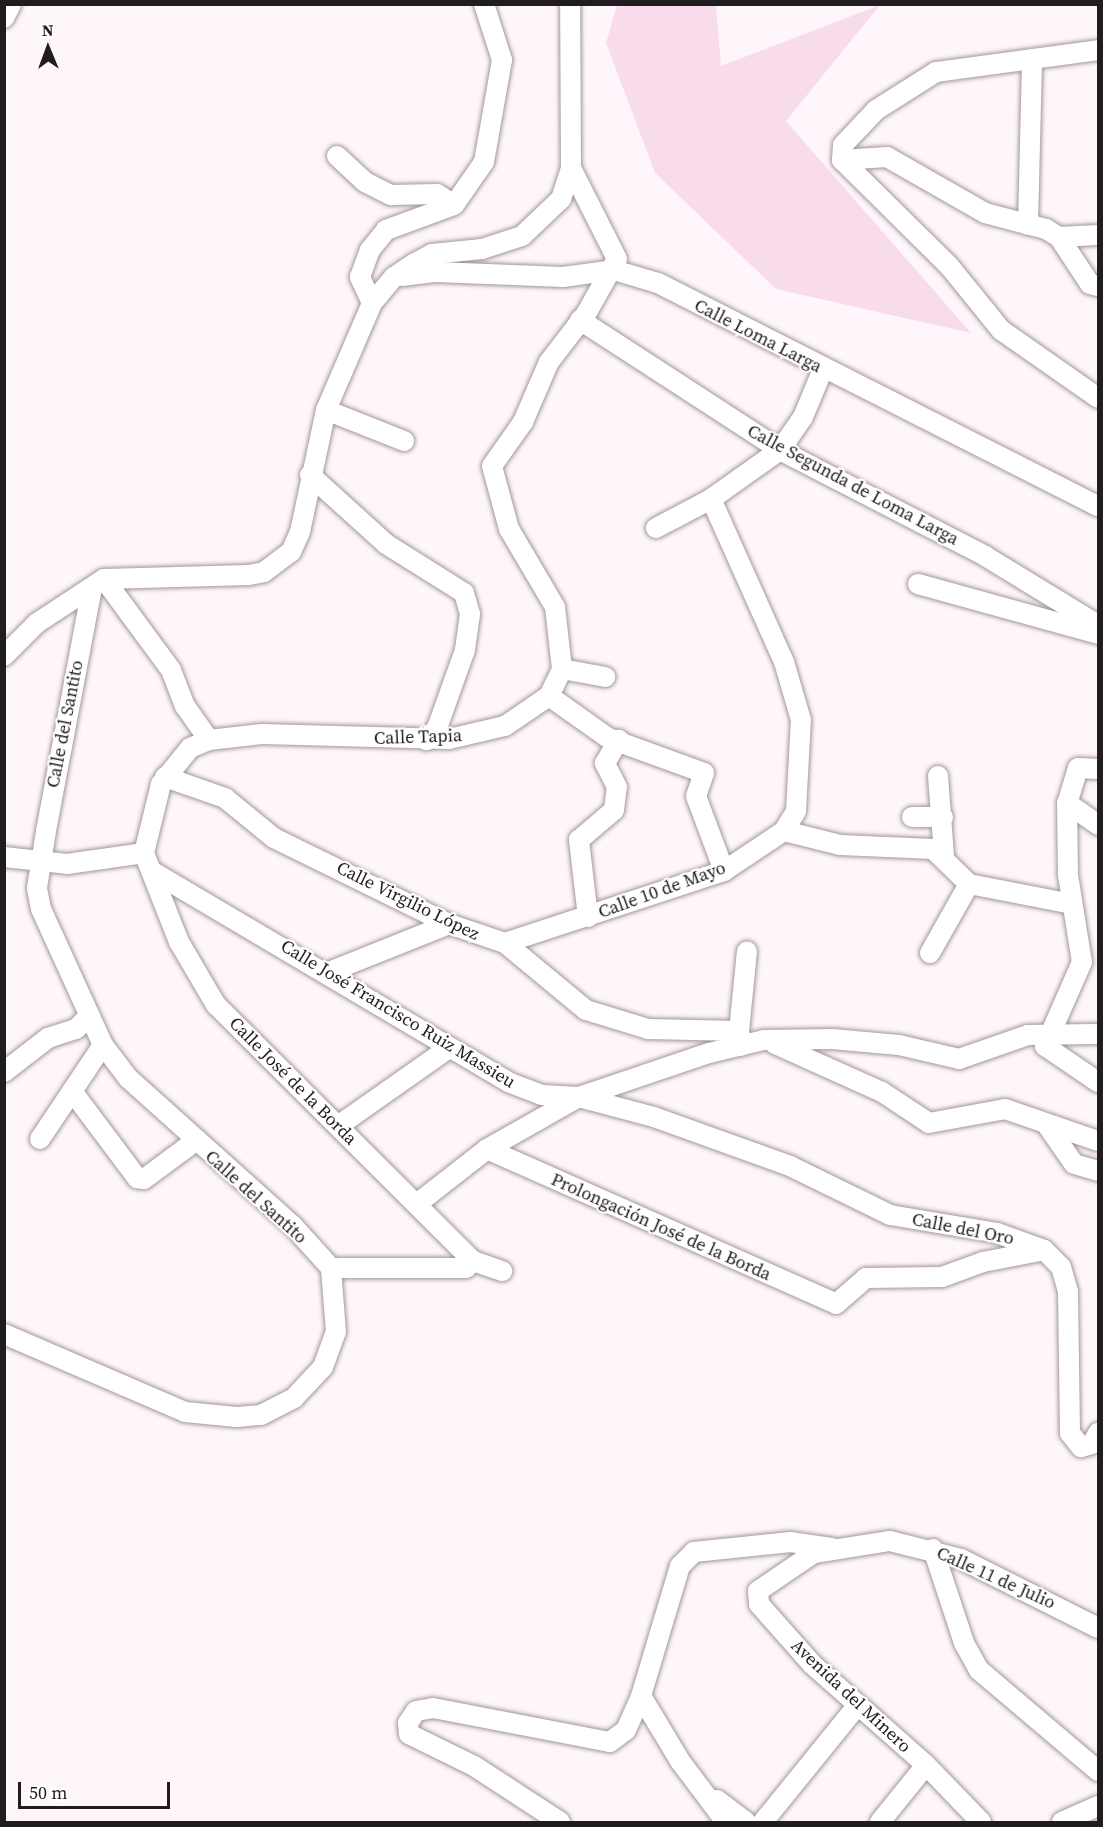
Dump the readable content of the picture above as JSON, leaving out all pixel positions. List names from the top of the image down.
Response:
{
  "streets": {
    "street": [
      "Calle Loma Larga",
      "Calle Segunda de Loma Larga",
      "Calle del Santito",
      "Calle Tapia",
      "Calle 10 de Mayo",
      "Calle Virgilio López",
      "Calle José Francisco Ruiz Massieu",
      "Calle José de la Borda",
      "Prolongación José de la Borda",
      "Calle del Oro",
      "Calle 11 de Julio",
      "Avenida del Minero"
    ]
  },
  "crossings": [
    ["Calle Tapia", "Calle Virgilio López"],
    ["Calle 10 de Mayo", "Calle Virgilio López"],
    ["Calle José Francisco Ruiz Massieu", "Calle José de la Borda"],
    ["Calle José Francisco Ruiz Massieu", "Calle del Oro"],
    ["Prolongación José de la Borda", "Calle del Oro"],
    ["Calle 11 de Julio", "Avenida del Minero"]
  ],
  "scale_bar": "50 m",
  "north": "top"
}
